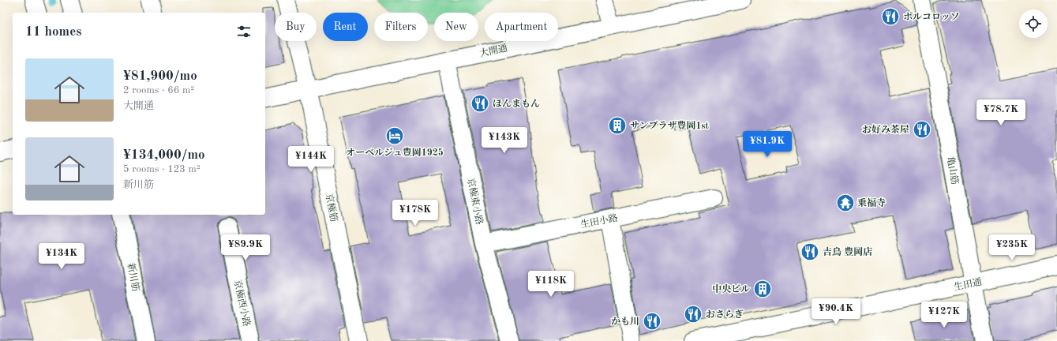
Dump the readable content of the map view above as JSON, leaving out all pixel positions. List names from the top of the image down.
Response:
{
  "streets": {
    "street": [
      "大開通",
      "亀山筋",
      "京極東小路",
      "京極筋",
      "生田小路",
      "新川筋",
      "生田通",
      "京極西小路"
    ]
  },
  "crossings": [
    ["大開通", "京極東小路"],
    ["大開通", "京極筋"],
    ["亀山筋", "生田通"],
    ["京極東小路", "生田小路"]
  ],
  "places": {
    "restaurant": [
      "ポルコロッソ",
      "ほんまもん",
      "お好み茶屋",
      "吉鳥 豊岡店",
      "おさらぎ",
      "かも川"
    ],
    "building": ["サンプラザ豊岡1st", "中央ビル"],
    "hotel": ["オーベルジュ豊岡1925"],
    "temple": ["乗福寺"]
  },
  "page": {
    "chip": [
      "Buy",
      "Rent",
      "Filters",
      "New",
      "Apartment"
    ],
    "heading": "11 homes",
    "list": [
      {
        "name": "¥81,900/mo",
        "note": "2 rooms · 66 m² · 大開通"
      },
      {
        "name": "¥134,000/mo",
        "note": "5 rooms · 123 m² · 新川筋"
      }
    ],
    "price": [
      "¥78.7K",
      "¥143K",
      "¥81.9K",
      "¥144K",
      "¥178K",
      "¥89.9K",
      "¥235K",
      "¥134K",
      "¥118K",
      "¥90.4K",
      "¥127K"
    ]
  }
}
